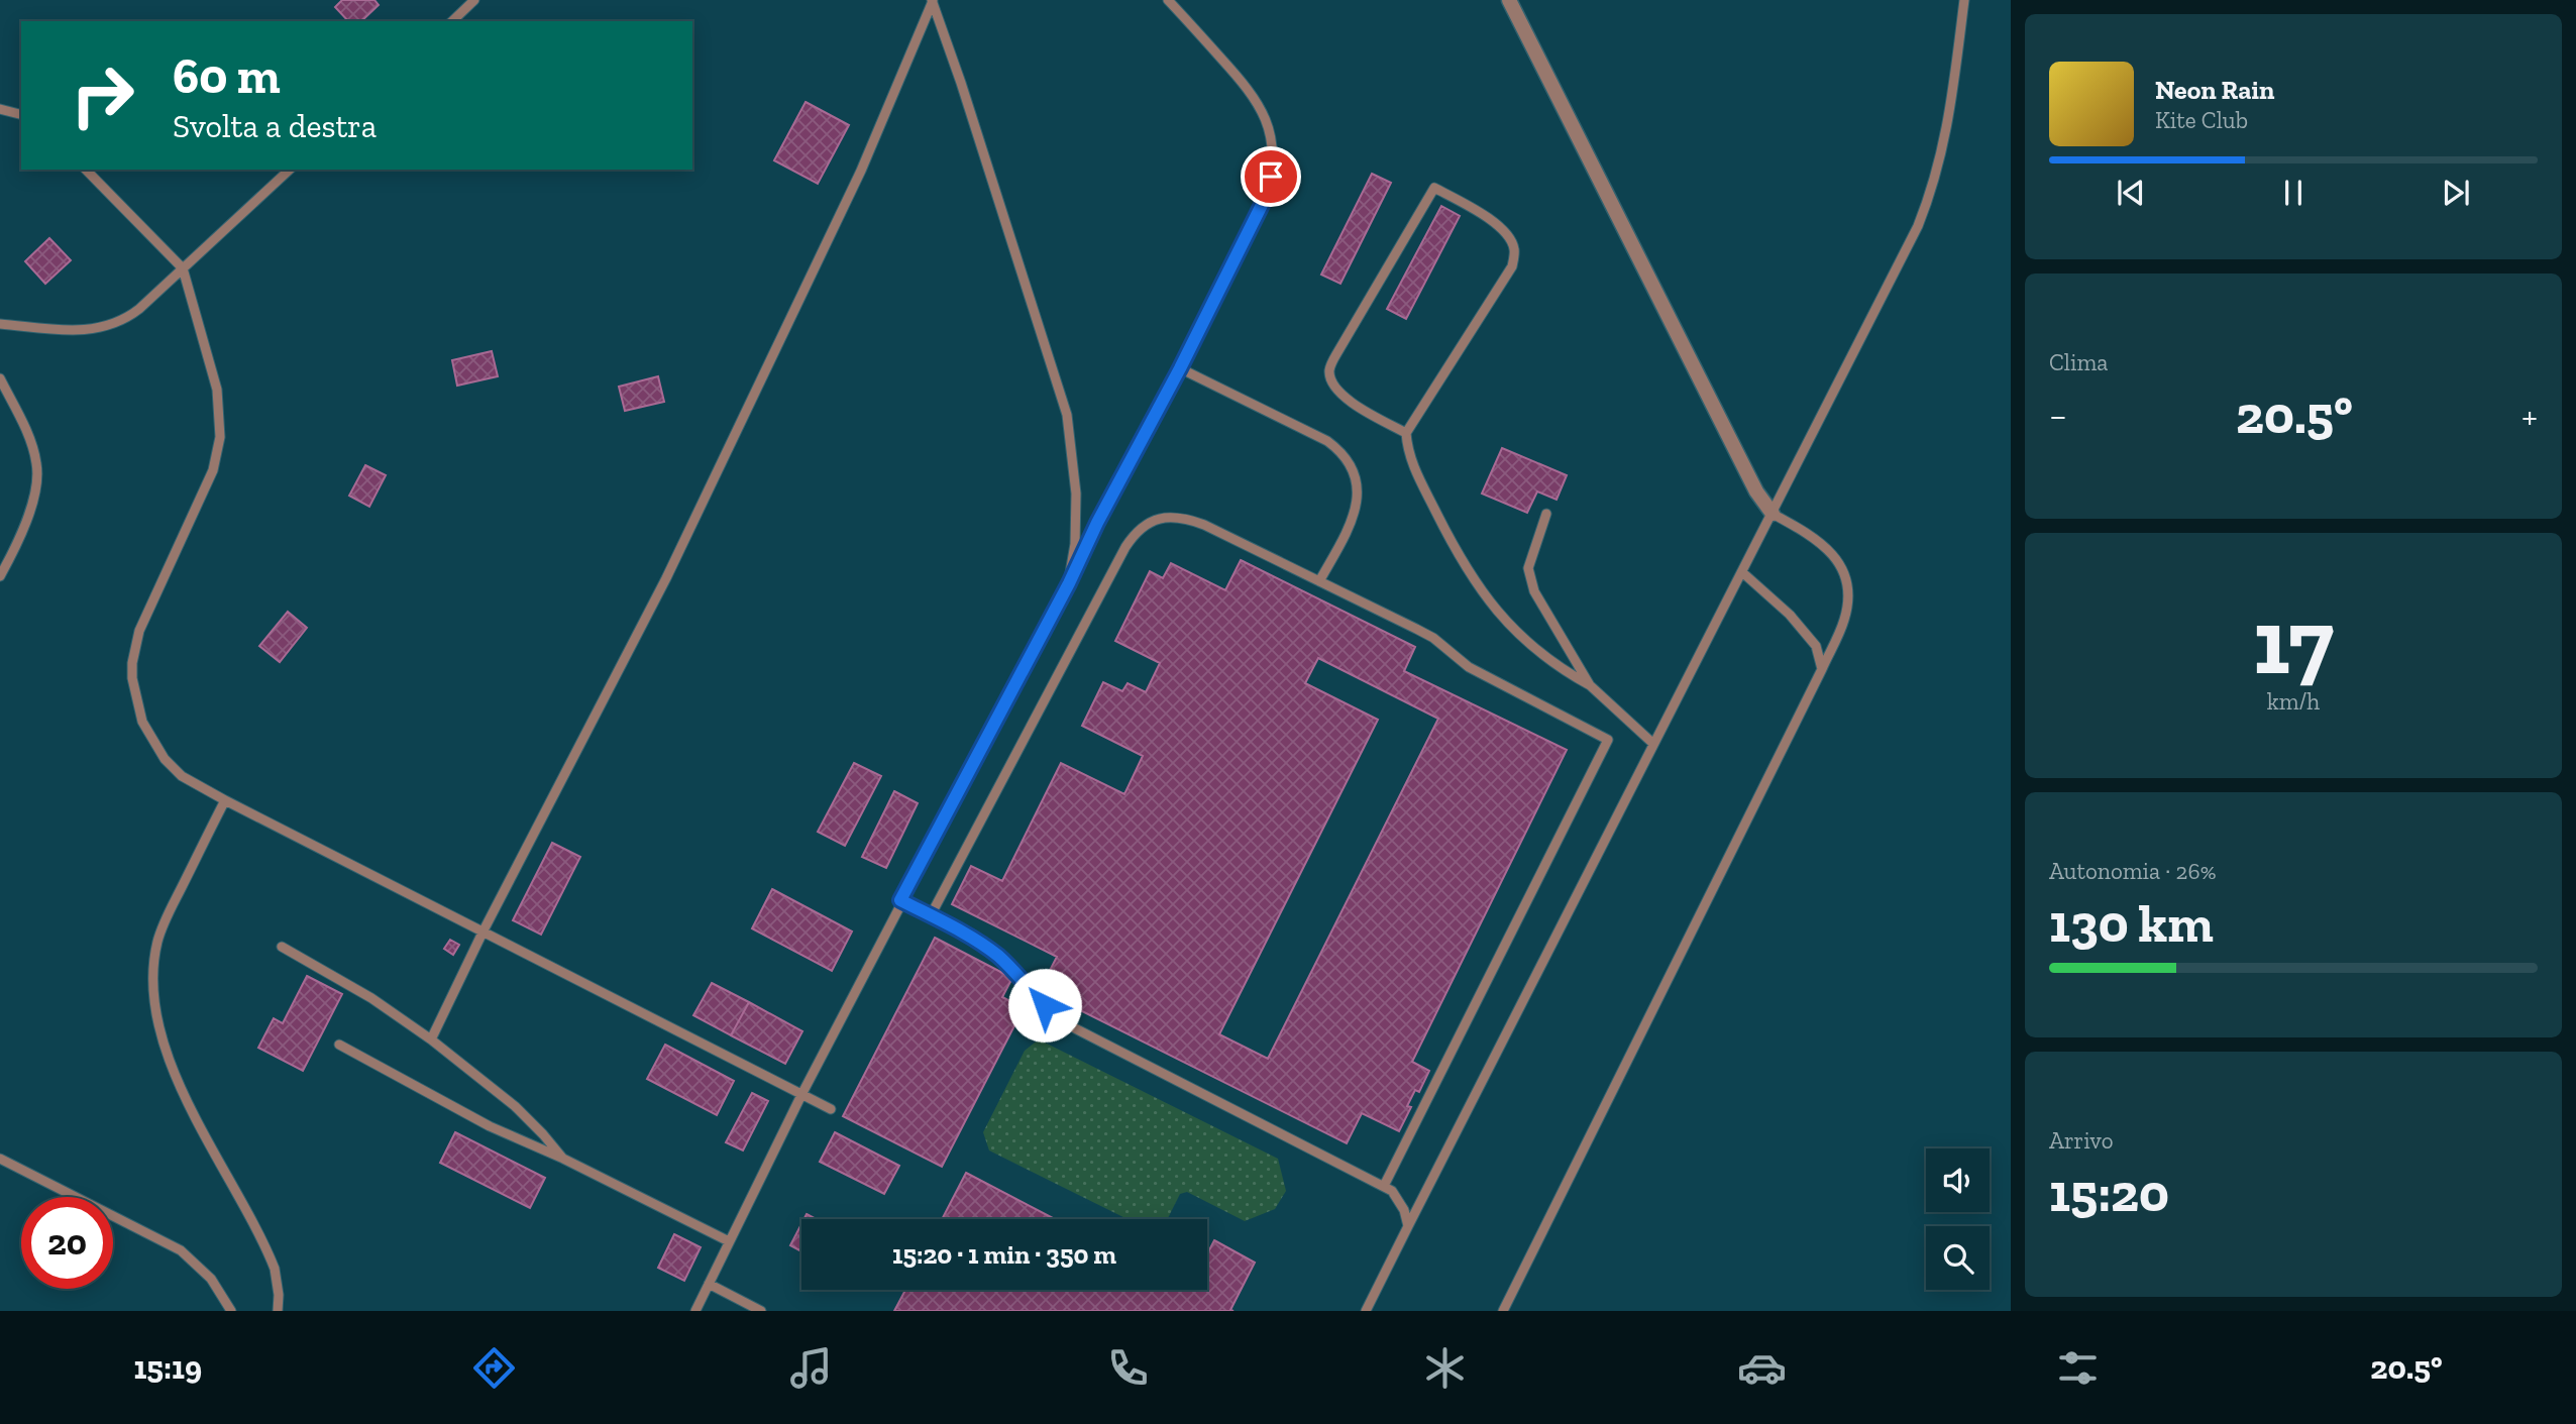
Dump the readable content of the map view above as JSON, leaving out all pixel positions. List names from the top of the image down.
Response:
{
  "page": {
    "turn": ["60 m", "Svolta a destra"],
    "song": ["Neon Rain", "Kite Club"],
    "tile": [
      "Clima",
      ["17", "km/h"],
      ["Autonomia · 26%", "130 km"],
      ["Arrivo", "15:20"]
    ],
    "heat": ["−", "20.5°", "+"],
    "limit": "20",
    "trip": "15:20 · 1 min · 350 m",
    "tabs": ["15:19", "20.5°"]
  }
}
